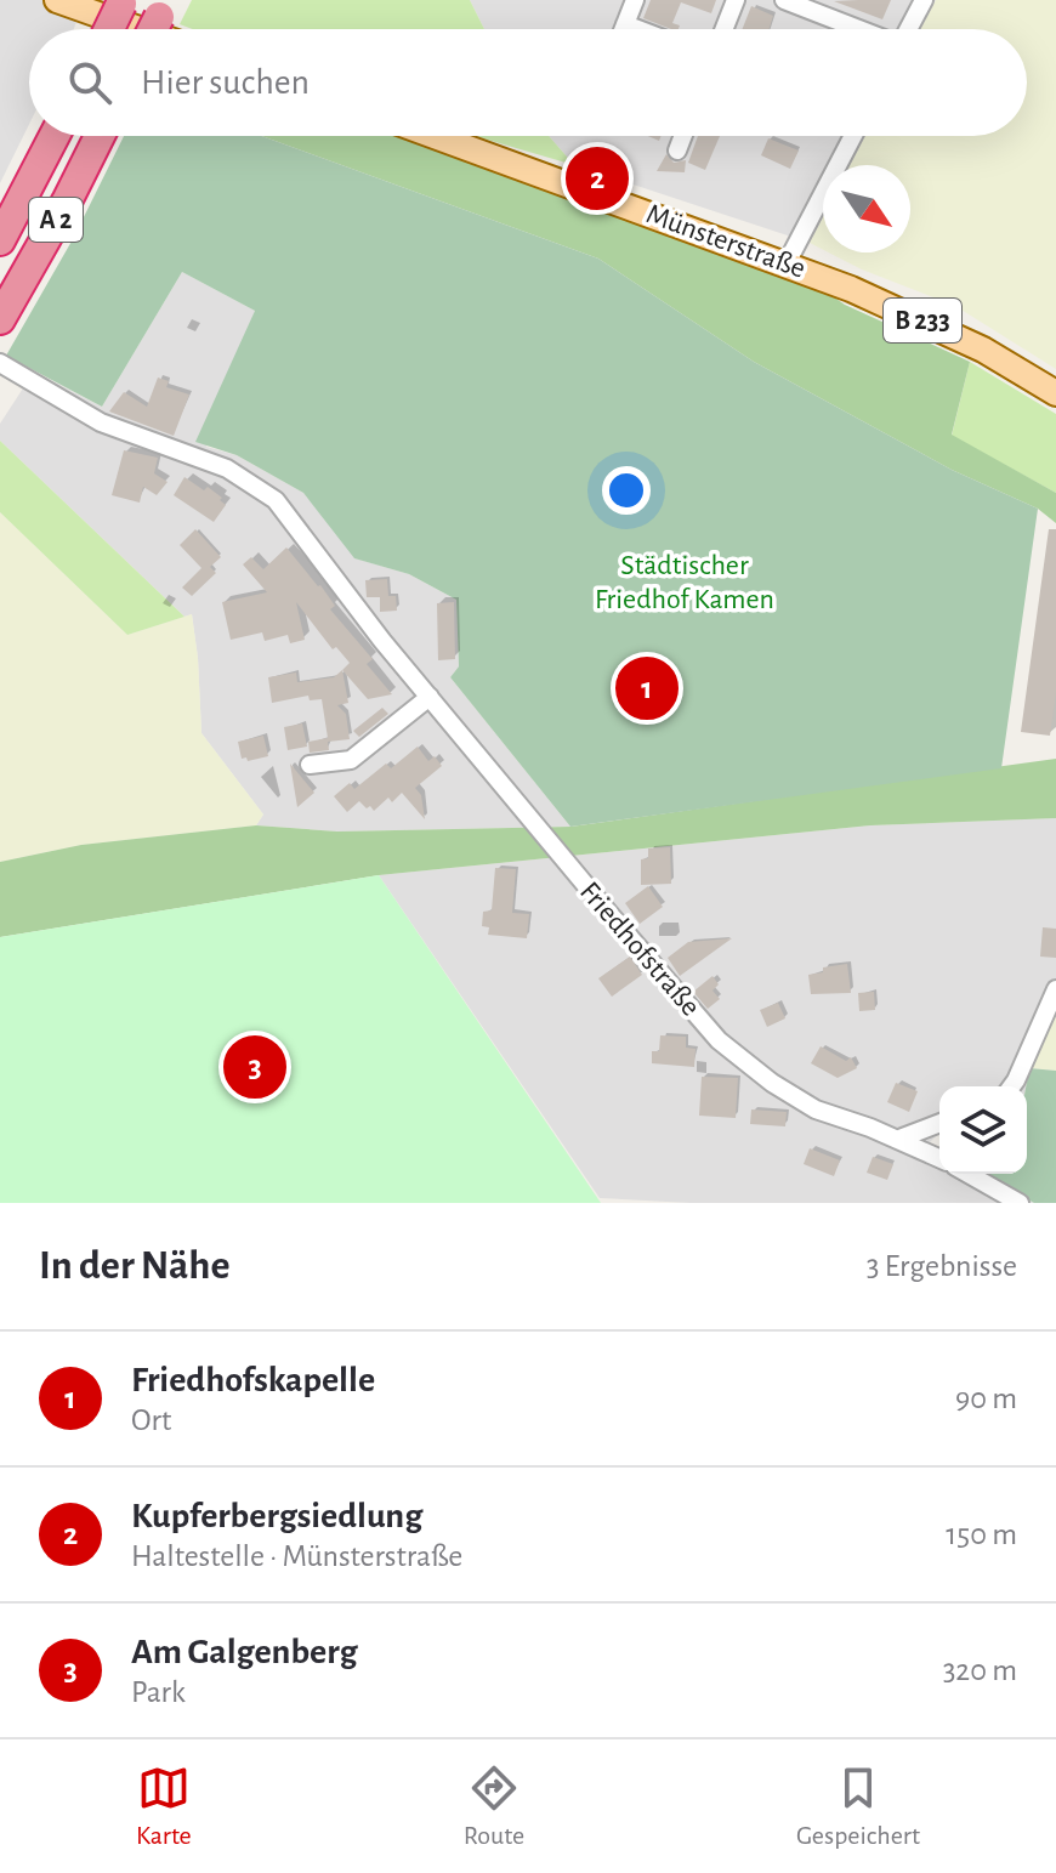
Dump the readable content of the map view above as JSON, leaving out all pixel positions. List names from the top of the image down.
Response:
{
  "streets": {
    "highway": ["A 2"],
    "main road": ["Münsterstraße", "B 233"],
    "street": ["Friedhofstraße"]
  },
  "parks": ["Städtischer Friedhof Kamen"],
  "north": "bottom right",
  "page": {
    "search": "Hier suchen",
    "pins": ["2", "1", "3"],
    "heading": ["In der Nähe", "3 Ergebnisse"],
    "list": [
      {
        "mark": "1",
        "name": "Friedhofskapelle",
        "note": "Ort",
        "value": "90 m"
      },
      {
        "mark": "2",
        "name": "Kupferbergsiedlung",
        "note": "Haltestelle · Münsterstraße",
        "value": "150 m"
      },
      {
        "mark": "3",
        "name": "Am Galgenberg",
        "note": "Park",
        "value": "320 m"
      }
    ],
    "nav": ["Karte", "Route", "Gespeichert"]
  }
}
